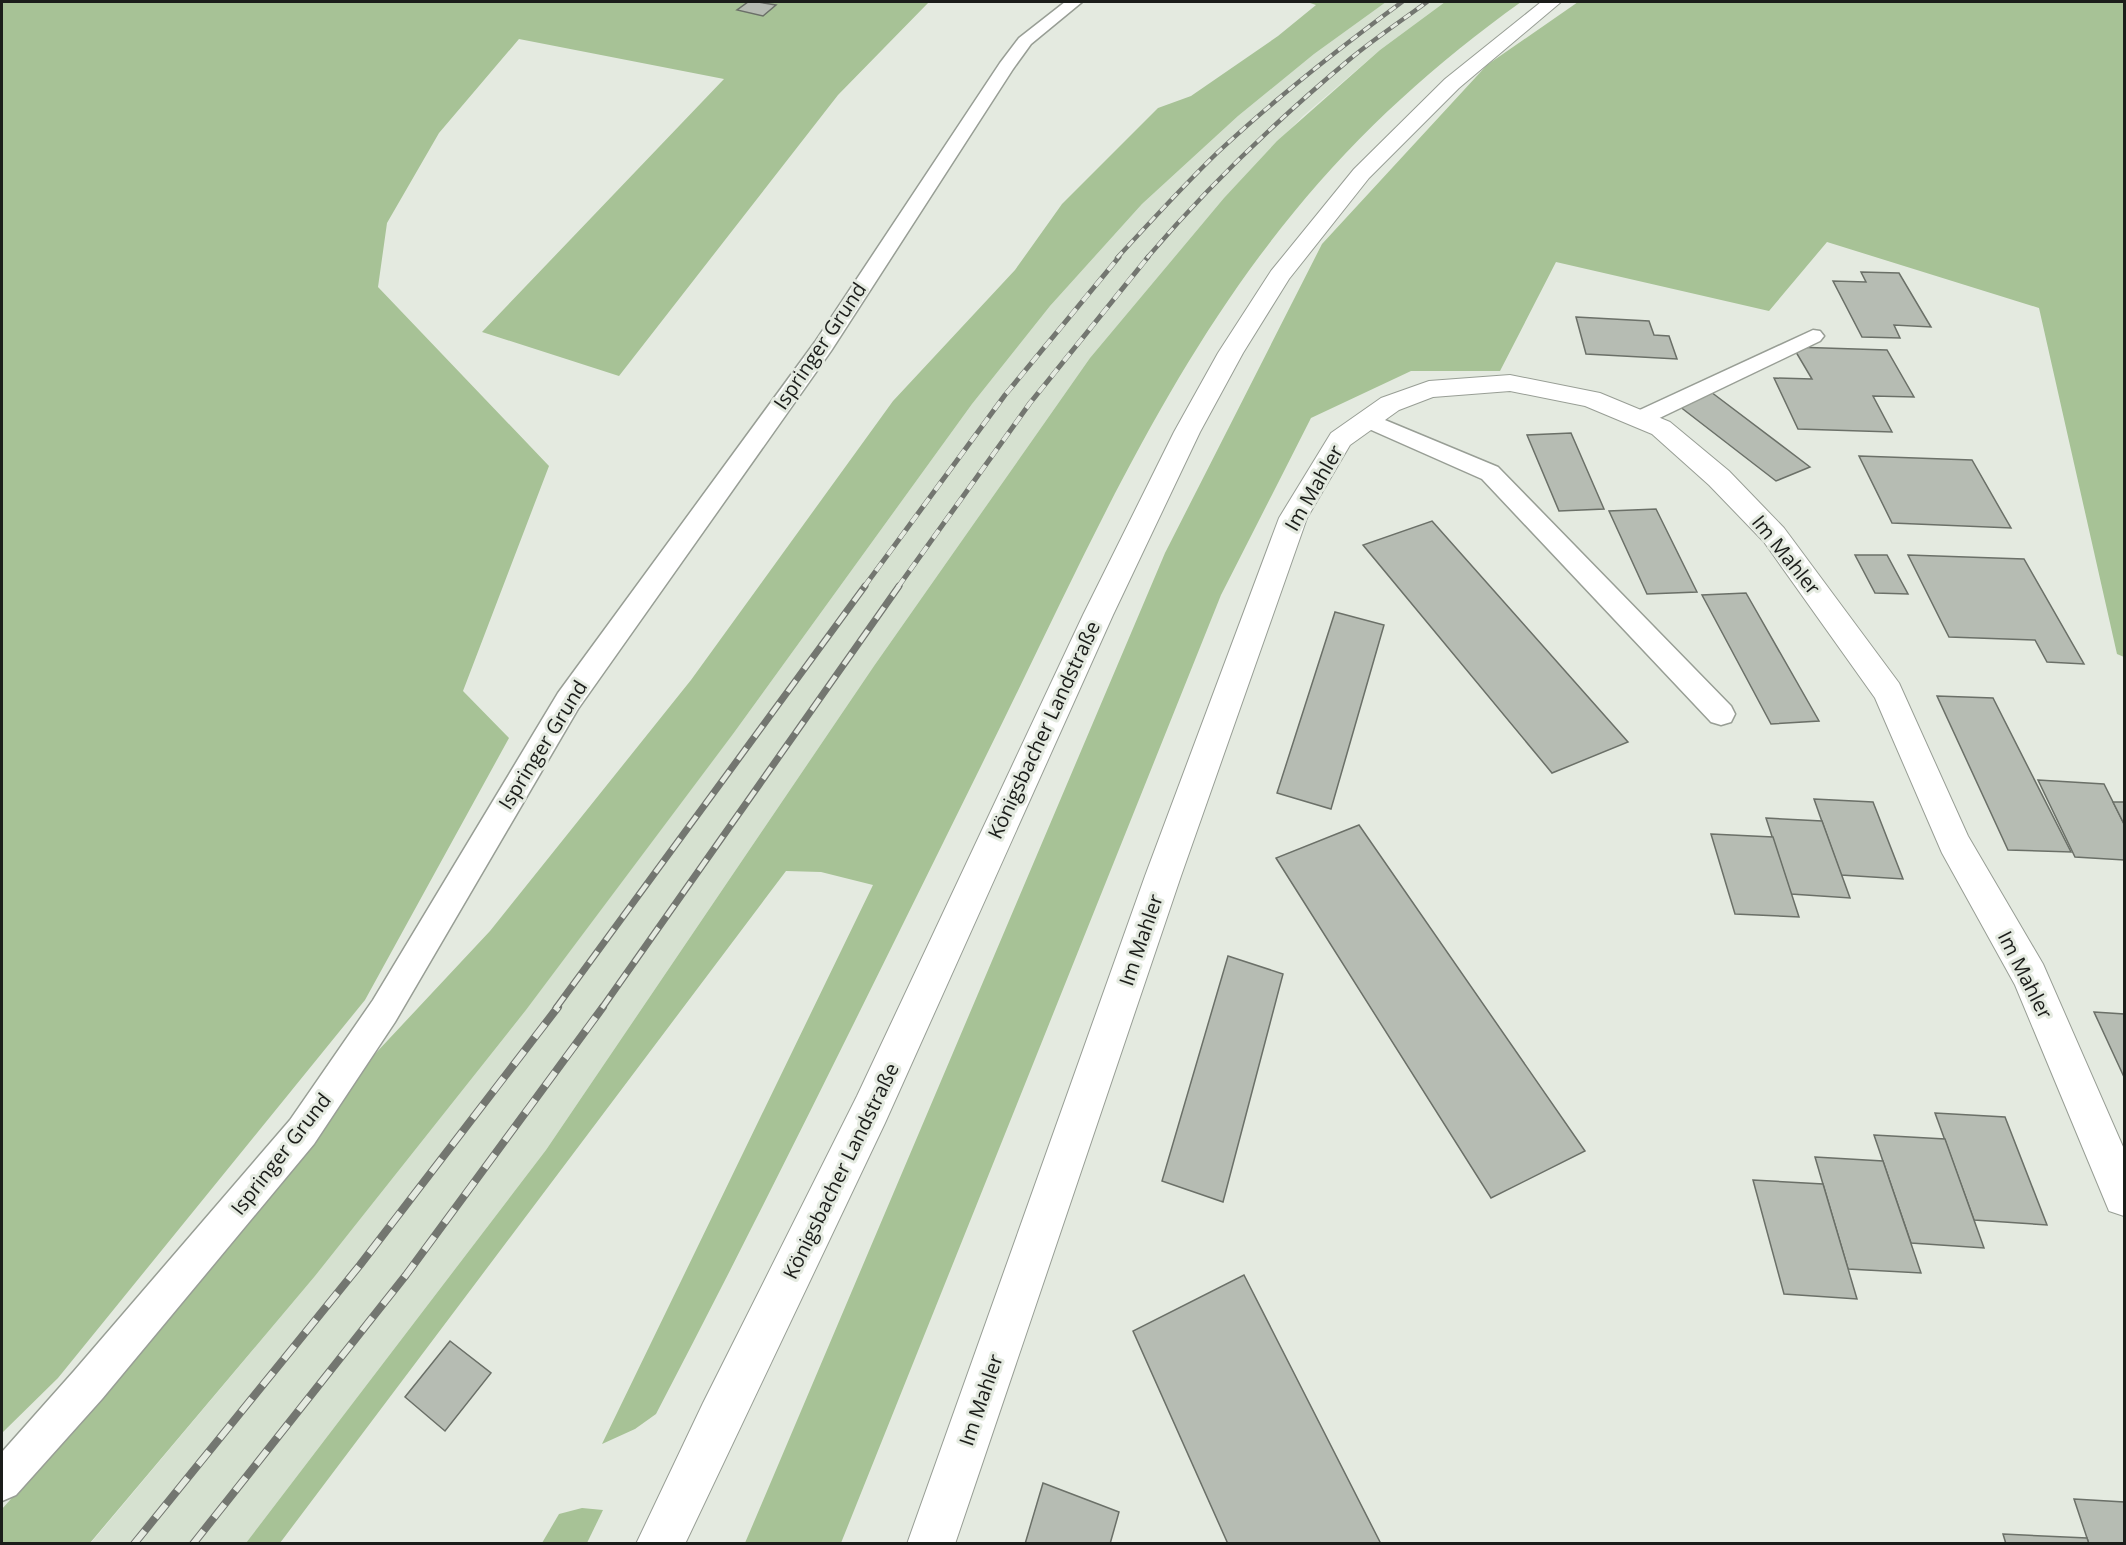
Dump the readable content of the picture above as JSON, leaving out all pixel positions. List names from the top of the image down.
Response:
{
  "streets": {
    "street": ["Im Mahler", "Königsbacher Landstraße"],
    "lane": ["Ispringer Grund"]
  }
}
